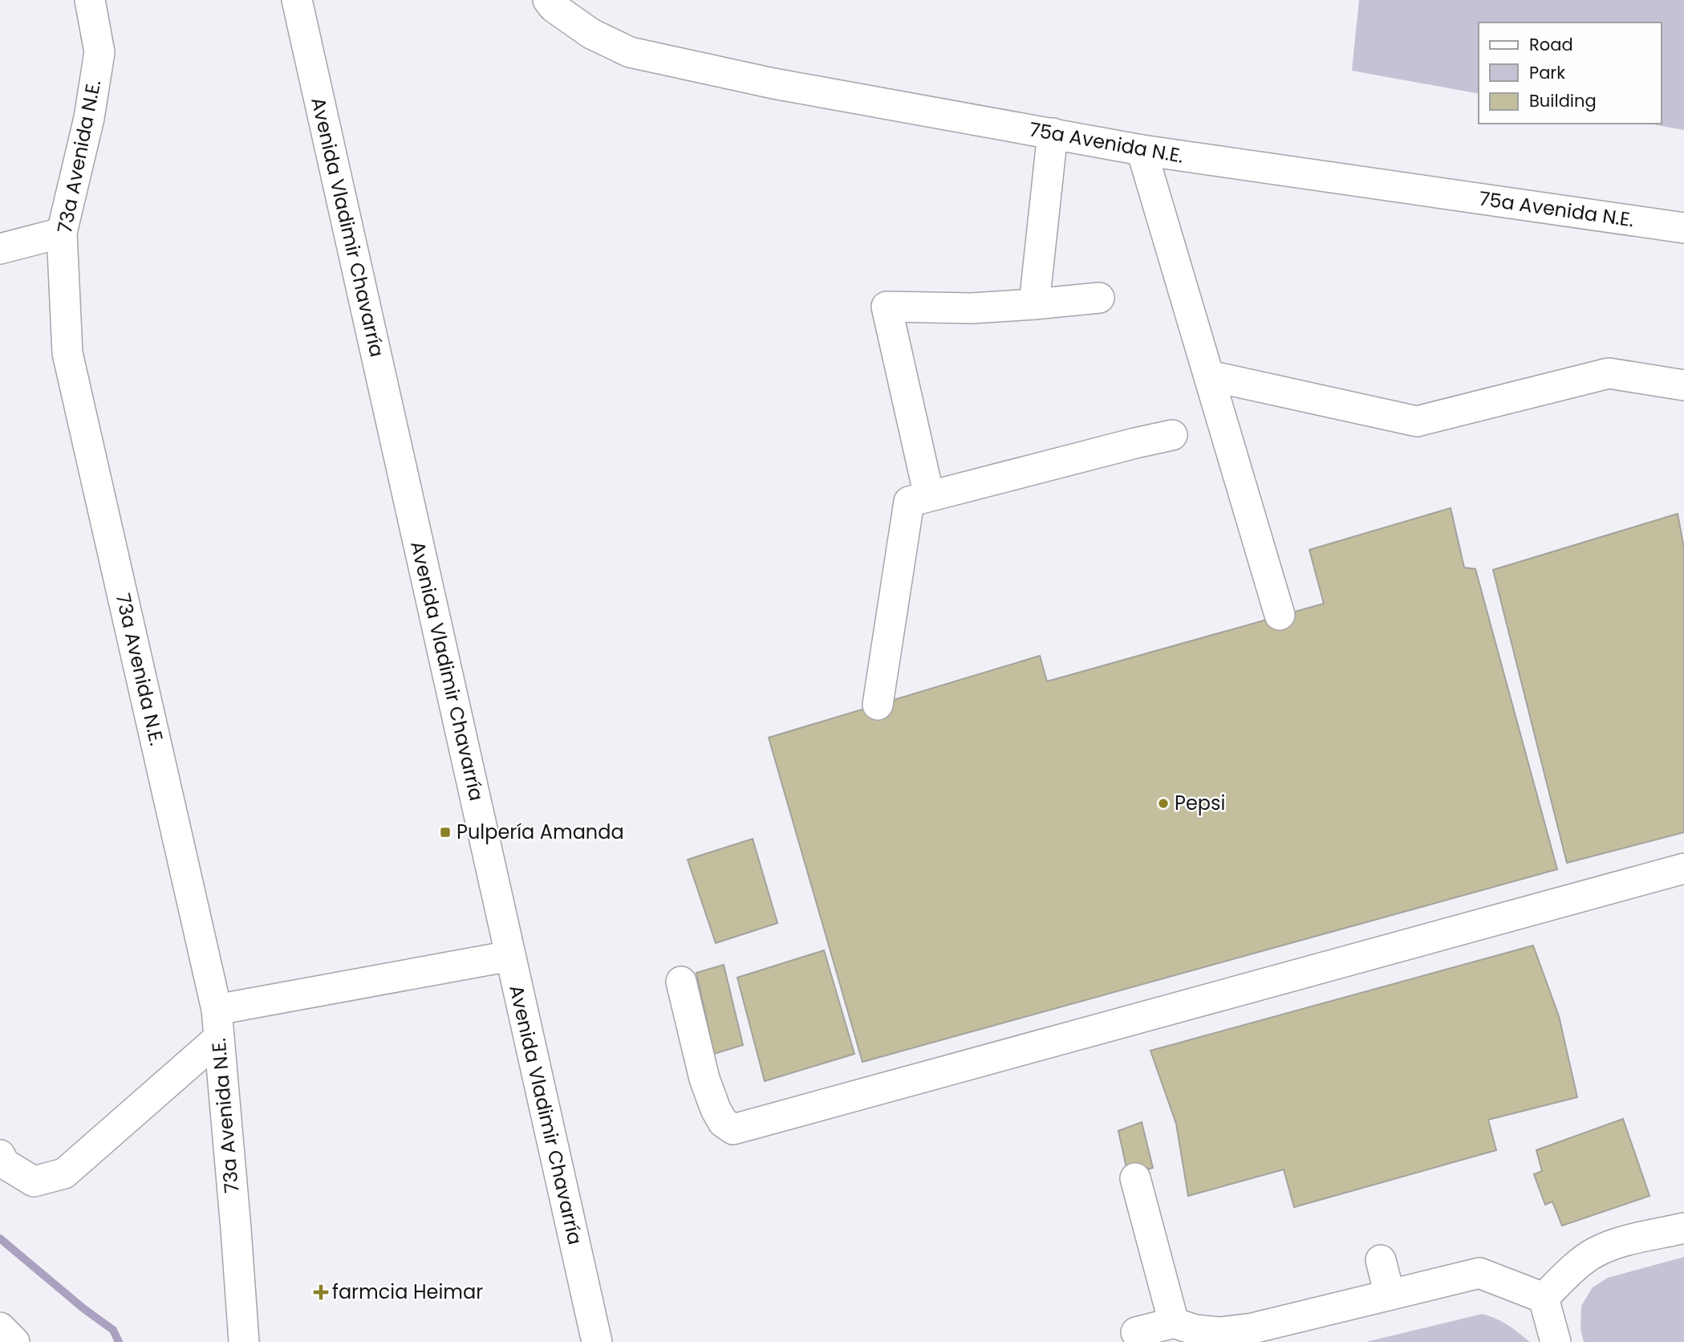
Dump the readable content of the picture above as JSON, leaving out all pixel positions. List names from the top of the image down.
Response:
{
  "streets": {
    "street": ["75a Avenida N.E.", "73a Avenida N.E.", "Avenida Vladimir Chavarría"]
  },
  "places": {
    "other": ["Pepsi"],
    "transit": ["Pulpería Amanda"],
    "health": ["farmcia Heimar"]
  },
  "legend": ["Road", "Park", "Building"]
}
